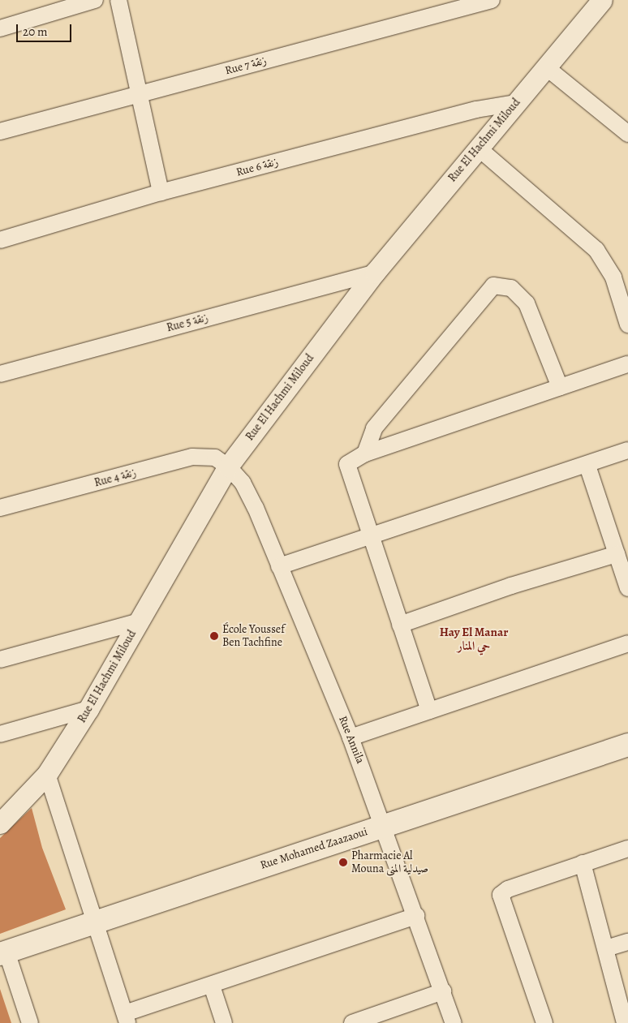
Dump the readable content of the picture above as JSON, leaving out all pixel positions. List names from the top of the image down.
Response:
{
  "streets": {
    "main road": ["Rue Mohamed Zaazaoui"],
    "street": [
      "Rue 7 زنقة",
      "Rue El Hachmi Miloud",
      "Rue 6 زنقة",
      "Rue 5 زنقة",
      "Rue 4 زنقة",
      "Rue Annila"
    ]
  },
  "crossings": [
    ["Rue El Hachmi Miloud", "Rue 6 زنقة"],
    ["Rue El Hachmi Miloud", "Rue 5 زنقة"],
    ["Rue El Hachmi Miloud", "Rue 4 زنقة"],
    ["Rue El Hachmi Miloud", "Rue Annila"],
    ["Rue 4 زنقة", "Rue Annila"],
    ["Rue Annila", "Rue Mohamed Zaazaoui"]
  ],
  "districts": ["Hay El Manar حي المنار"],
  "places": ["École Youssef Ben Tachfine", "Pharmacie Al Mouna صيدلية المنى"],
  "scale_bar": "20 m"
}
